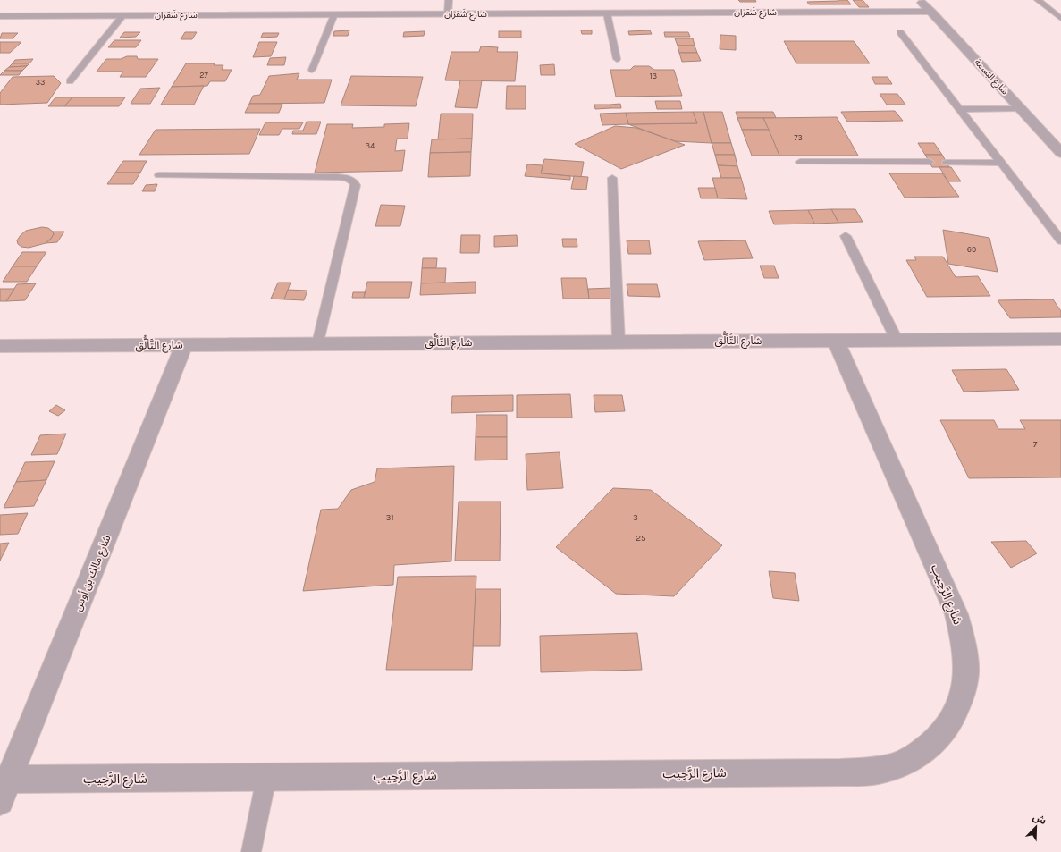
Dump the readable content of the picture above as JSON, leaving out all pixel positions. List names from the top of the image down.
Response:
{
  "streets": {
    "street": [
      "شارع شَقران",
      "شارع البَسمة",
      "شارع التَّألُّق",
      "شارع مالِك بن أوس",
      "شارع الرَّحِيب"
    ]
  },
  "crossings": [
    ["شارع شَقران", "شارع البَسمة"],
    ["شارع التَّألُّق", "شارع مالِك بن أوس"],
    ["شارع التَّألُّق", "شارع الرَّحِيب"],
    ["شارع مالِك بن أوس", "شارع الرَّحِيب"]
  ],
  "house_numbers": [
    "27",
    "13",
    "33",
    "73",
    "34",
    "69",
    "7",
    "31",
    "3",
    "25"
  ],
  "north": "top right"
}
